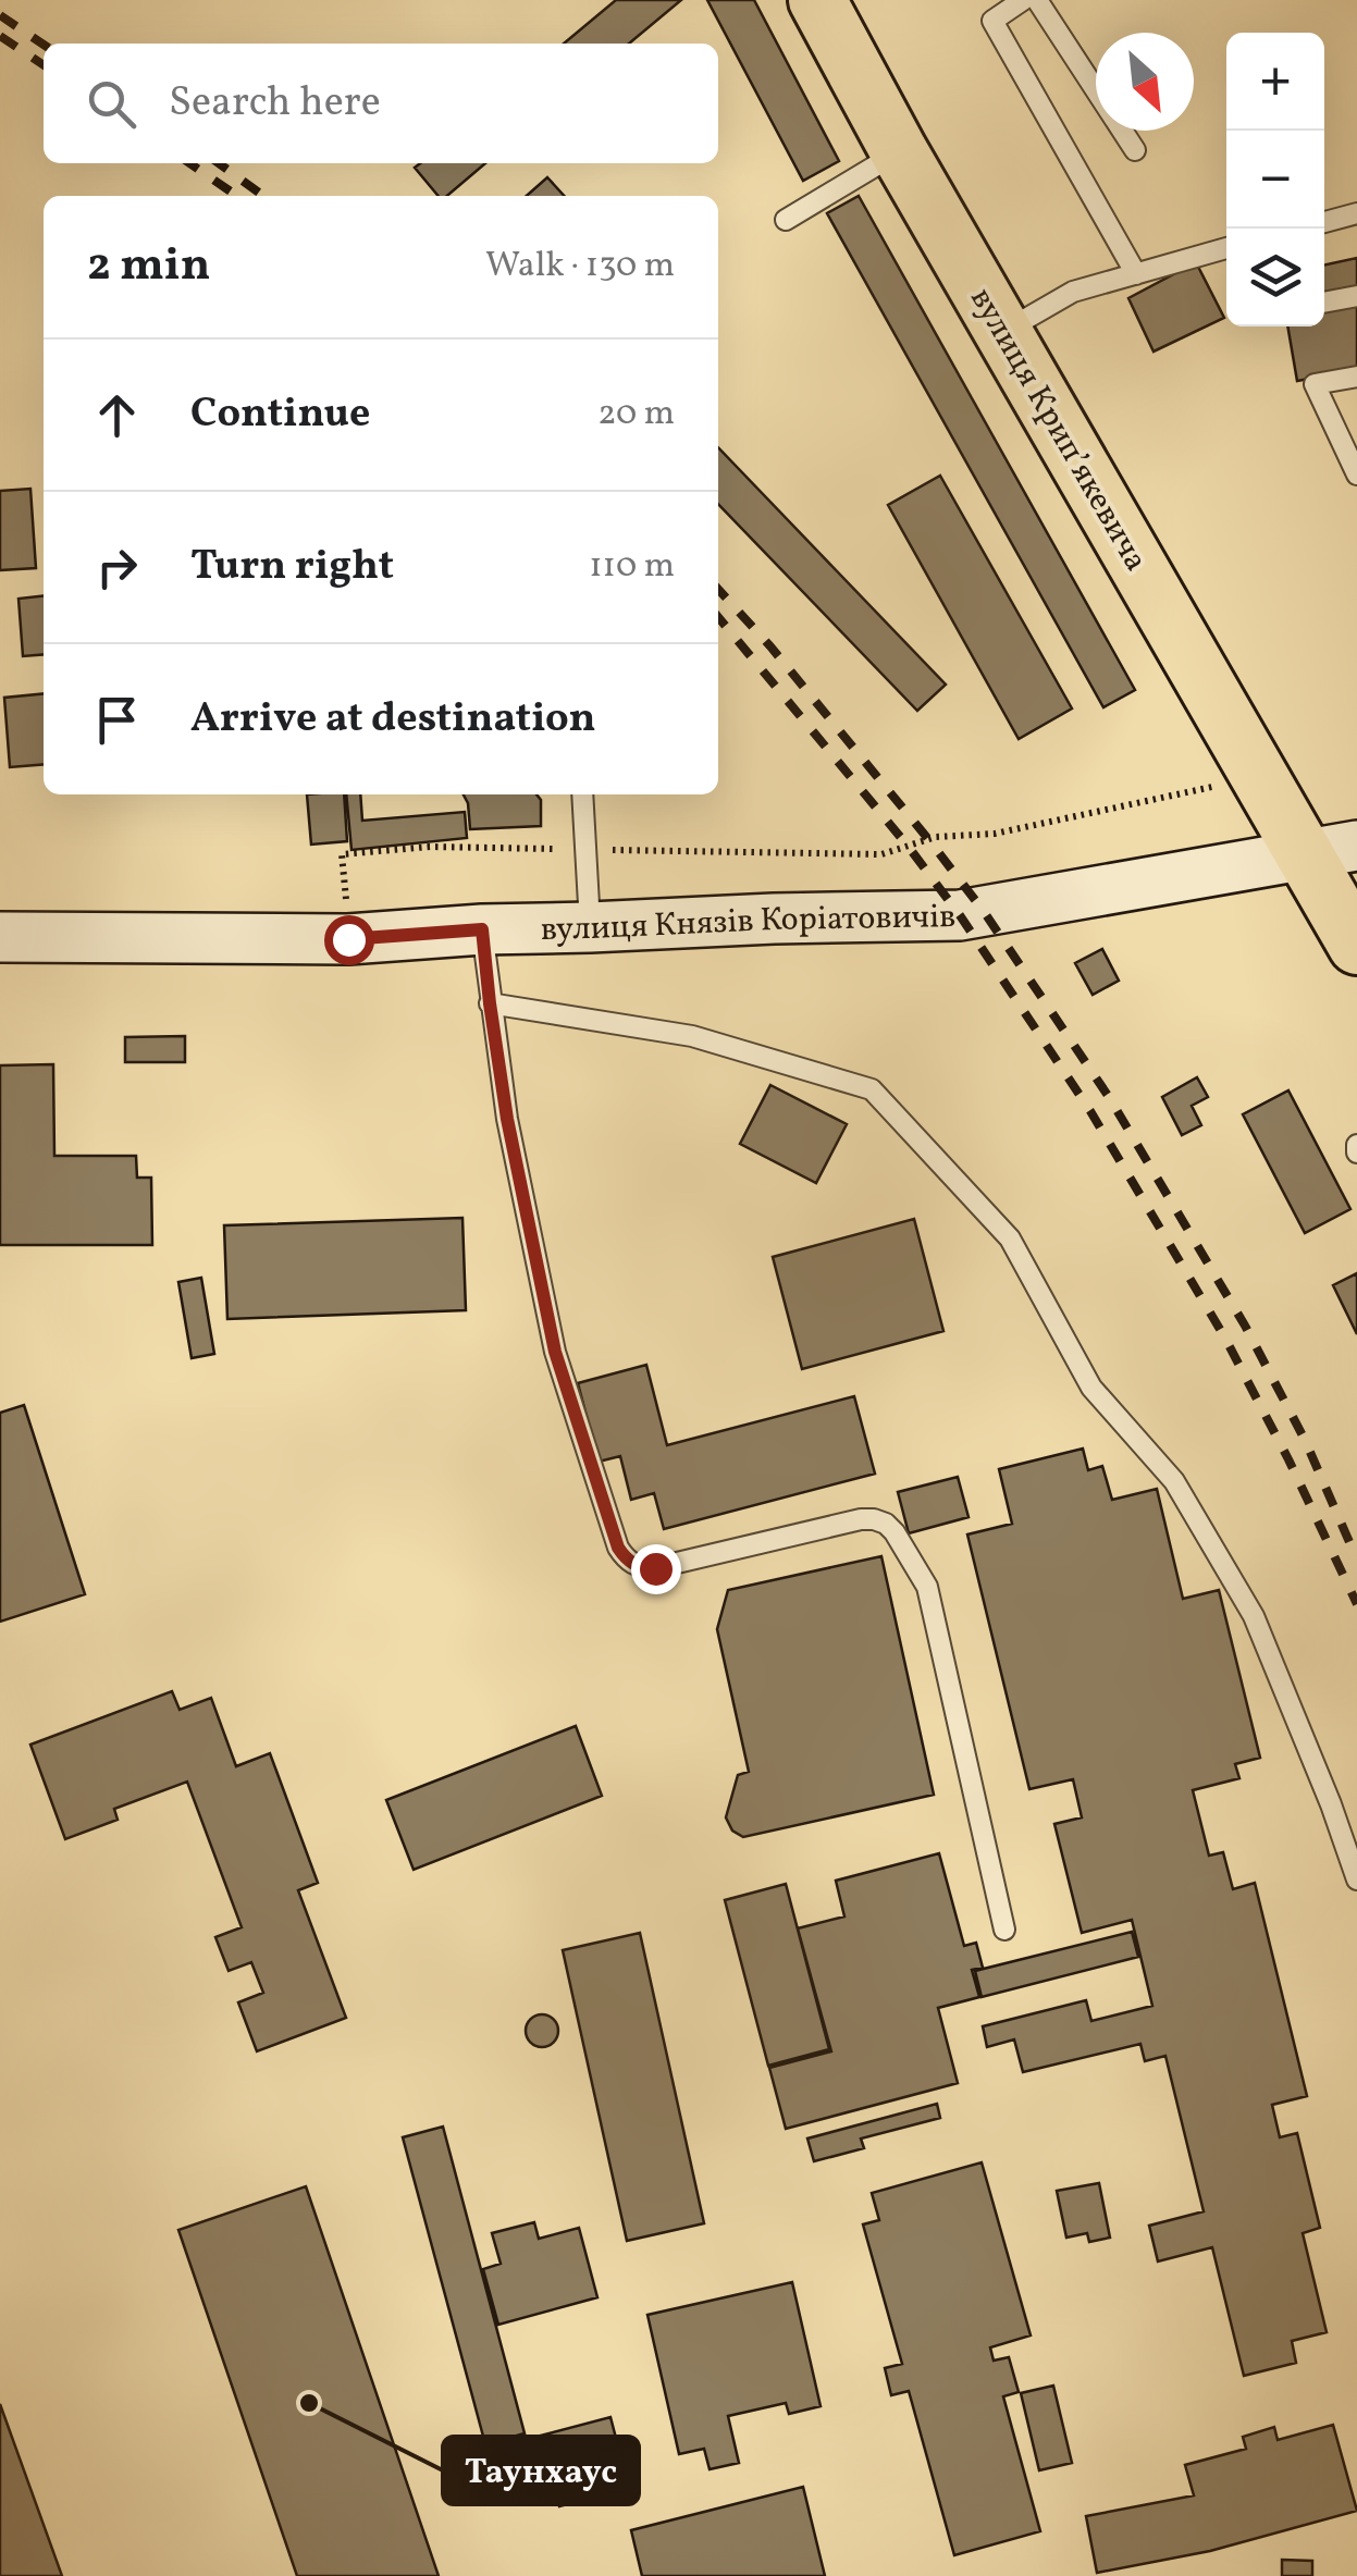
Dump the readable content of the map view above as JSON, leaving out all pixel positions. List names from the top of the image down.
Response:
{
  "streets": {
    "main road": ["вулиця Крипʼякевича", "вулиця Князів Коріатовичів"]
  },
  "crossings": [
    ["вулиця Крипʼякевича", "вулиця Князів Коріатовичів"]
  ],
  "places": ["Таунхаус"],
  "north": "bottom right",
  "page": {
    "map_buttons": ["+", "−"],
    "search": "Search here",
    "heading": ["2 min", "Walk · 130 m"],
    "list": [
      ["Continue", "20 m"],
      ["Turn right", "110 m"],
      "Arrive at destination"
    ]
  }
}
